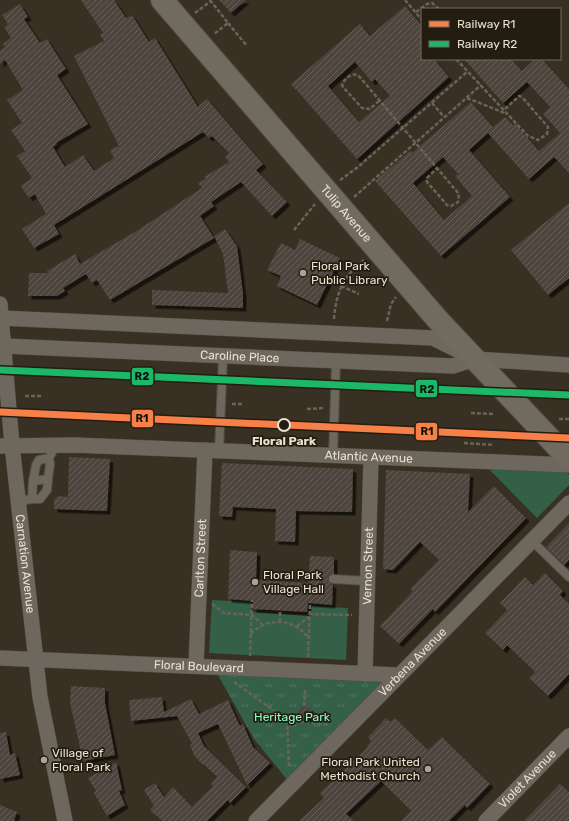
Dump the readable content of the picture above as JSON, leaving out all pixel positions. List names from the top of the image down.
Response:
{
  "streets": {
    "main road": ["Tulip Avenue"],
    "street": [
      "Caroline Place",
      "Atlantic Avenue",
      "Carlton Street",
      "Carnation Avenue",
      "Vernon Street",
      "Verbena Avenue",
      "Floral Boulevard",
      "Violet Avenue"
    ]
  },
  "crossings": [
    ["Tulip Avenue", "Caroline Place"],
    ["Caroline Place", "Carnation Avenue"],
    ["Atlantic Avenue", "Carlton Street"],
    ["Atlantic Avenue", "Carnation Avenue"],
    ["Atlantic Avenue", "Vernon Street"],
    ["Carlton Street", "Floral Boulevard"],
    ["Carnation Avenue", "Floral Boulevard"],
    ["Vernon Street", "Floral Boulevard"],
    ["Verbena Avenue", "Floral Boulevard"]
  ],
  "parks": ["Heritage Park"],
  "places": [
    "Floral Park Public Library",
    "Floral Park",
    "Floral Park Village Hall",
    "Village of Floral Park",
    "Floral Park United Methodist Church"
  ],
  "lines": ["rail line R2", "rail line R1"],
  "legend": ["Railway R1", "Railway R2"]
}
